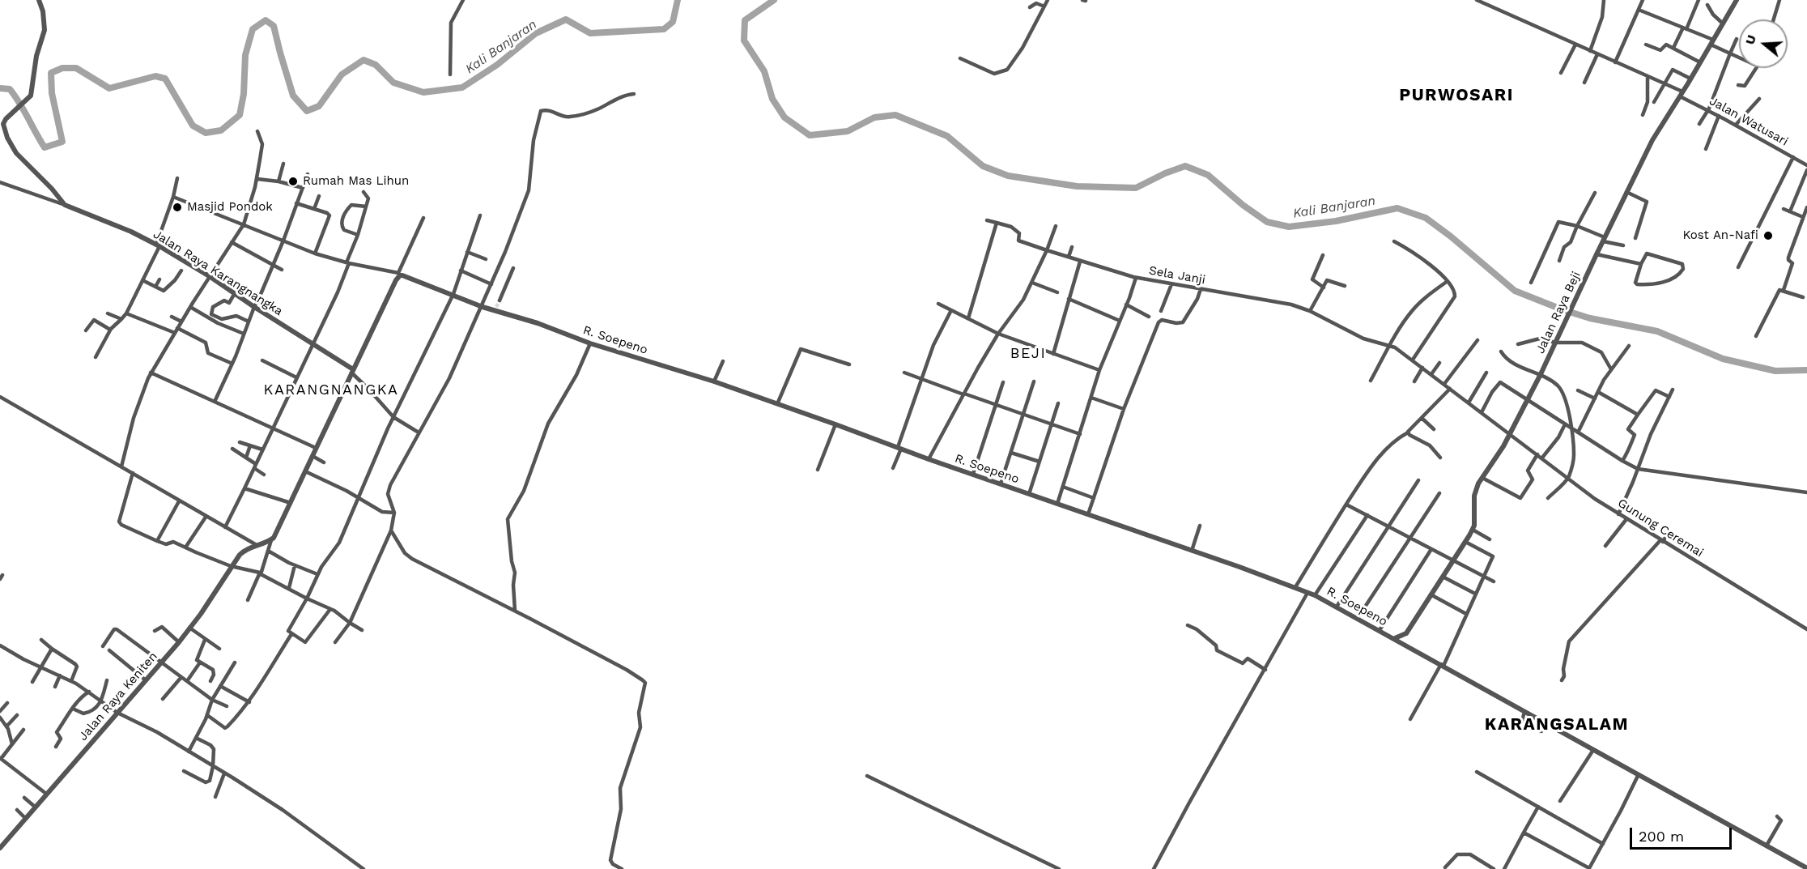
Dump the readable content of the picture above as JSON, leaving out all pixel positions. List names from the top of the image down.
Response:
{
  "streets": {
    "street": [
      "Jalan Watusari",
      "Jalan Raya Karangnangka",
      "Sela Janji",
      "Jalan Raya Beji",
      "R. Soepeno",
      "Gunung Ceremai",
      "Jalan Raya Keniten"
    ]
  },
  "crossings": [
    ["Jalan Watusari", "Jalan Raya Beji"],
    ["Sela Janji", "Jalan Raya Beji"],
    ["Sela Janji", "Gunung Ceremai"],
    ["Jalan Raya Beji", "Gunung Ceremai"]
  ],
  "districts": [
    "PURWOSARI",
    "BEJI",
    "KARANGNANGKA",
    "KARANGSALAM"
  ],
  "water": ["Kali Banjaran"],
  "places": ["Rumah Mas Lihun", "Masjid Pondok", "Kost An-Nafi"],
  "scale_bar": "200 m",
  "north": "left"
}
